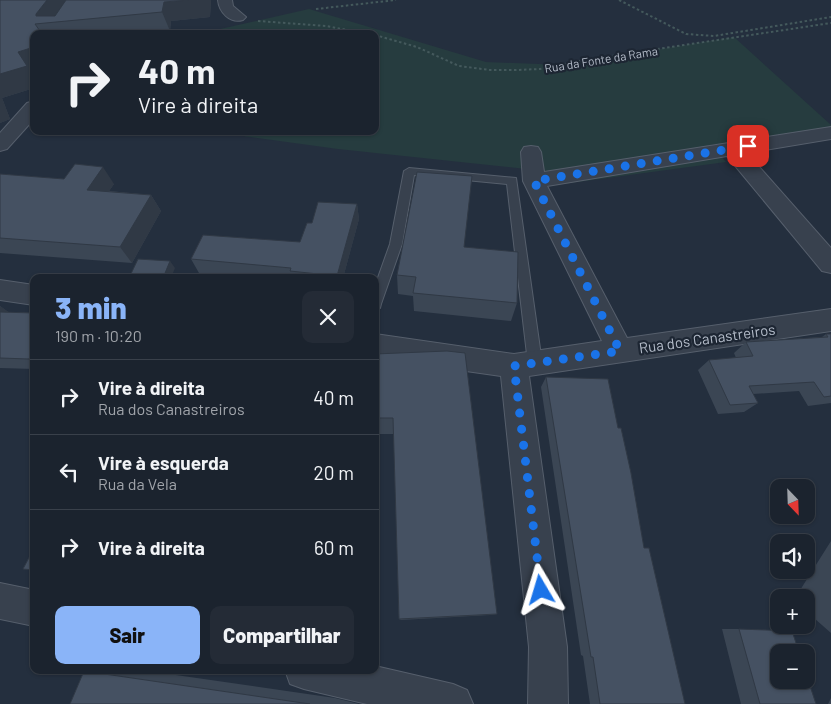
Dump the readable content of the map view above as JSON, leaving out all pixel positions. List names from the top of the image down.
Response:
{
  "streets": {
    "street": ["Rua dos Canastreiros"],
    "path": ["Rua da Fonte da Rama"]
  },
  "north": "bottom right",
  "page": {
    "turn": ["40 m", "Vire à direita"],
    "heading": ["3 min", "190 m · 10:20"],
    "list": [
      {
        "name": "Vire à direita",
        "note": "Rua dos Canastreiros",
        "value": "40 m"
      },
      {
        "name": "Vire à esquerda",
        "note": "Rua da Vela",
        "value": "20 m"
      },
      {
        "name": "Vire à direita",
        "value": "60 m"
      }
    ],
    "map_buttons": ["+", "−"],
    "buttons": ["Sair", "Compartilhar"]
  }
}
